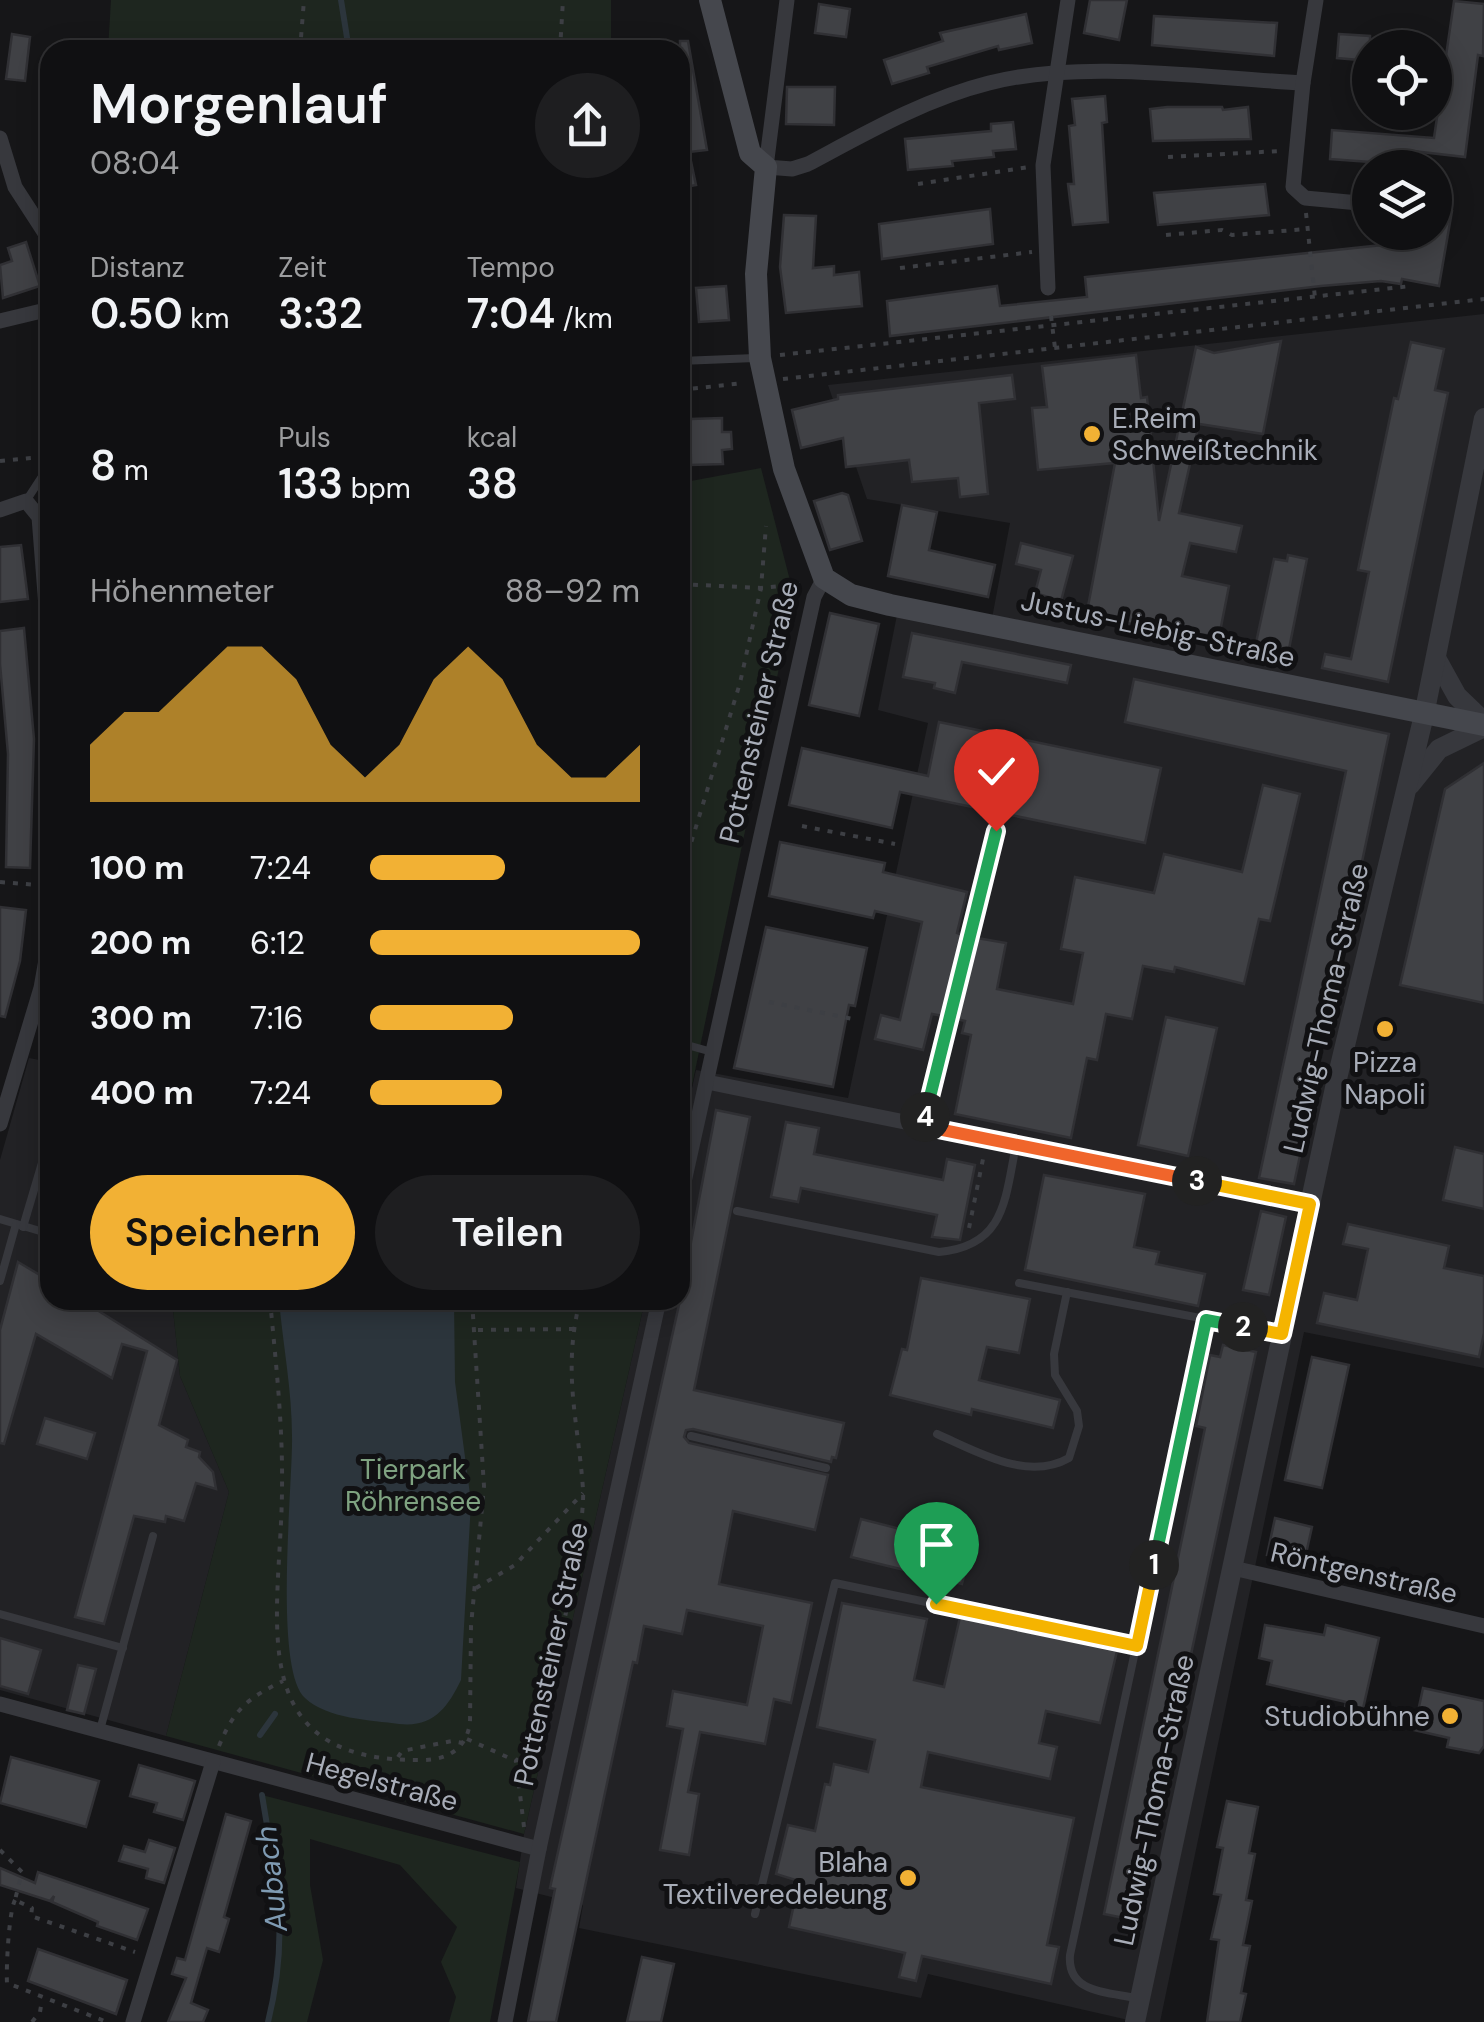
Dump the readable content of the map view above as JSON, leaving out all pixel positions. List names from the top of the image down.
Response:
{
  "streets": {
    "main road": ["Justus-Liebig-Straße", "Pottensteiner Straße"],
    "street": ["Ludwig-Thoma-Straße", "Röntgenstraße", "Hegelstraße"]
  },
  "crossings": [
    ["Justus-Liebig-Straße", "Pottensteiner Straße"],
    ["Justus-Liebig-Straße", "Ludwig-Thoma-Straße"],
    ["Pottensteiner Straße", "Hegelstraße"],
    ["Ludwig-Thoma-Straße", "Röntgenstraße"]
  ],
  "water": ["Aubach"],
  "parks": ["Tierpark Röhrensee"],
  "places": [
    "E.Reim Schweißtechnik",
    "Pizza Napoli",
    "Studiobühne",
    "Blaha Textilveredeleung"
  ],
  "page": {
    "heading": ["Morgenlauf", "08:04"],
    "stats": [
      ["Distanz", "0.50 km"],
      ["Zeit", "3:32"],
      ["Tempo", "7:04 /km"],
      ["8 m"],
      ["Puls", "133 bpm"],
      ["kcal", "38"]
    ],
    "chart": ["Höhenmeter", "88–92 m"],
    "list": [
      {
        "name": "100 m",
        "note": "7:24"
      },
      {
        "name": "200 m",
        "note": "6:12"
      },
      {
        "name": "300 m",
        "note": "7:16"
      },
      {
        "name": "400 m",
        "note": "7:24"
      }
    ],
    "pins": [
      "4",
      "3",
      "2",
      "1"
    ],
    "buttons": ["Speichern", "Teilen"]
  }
}
